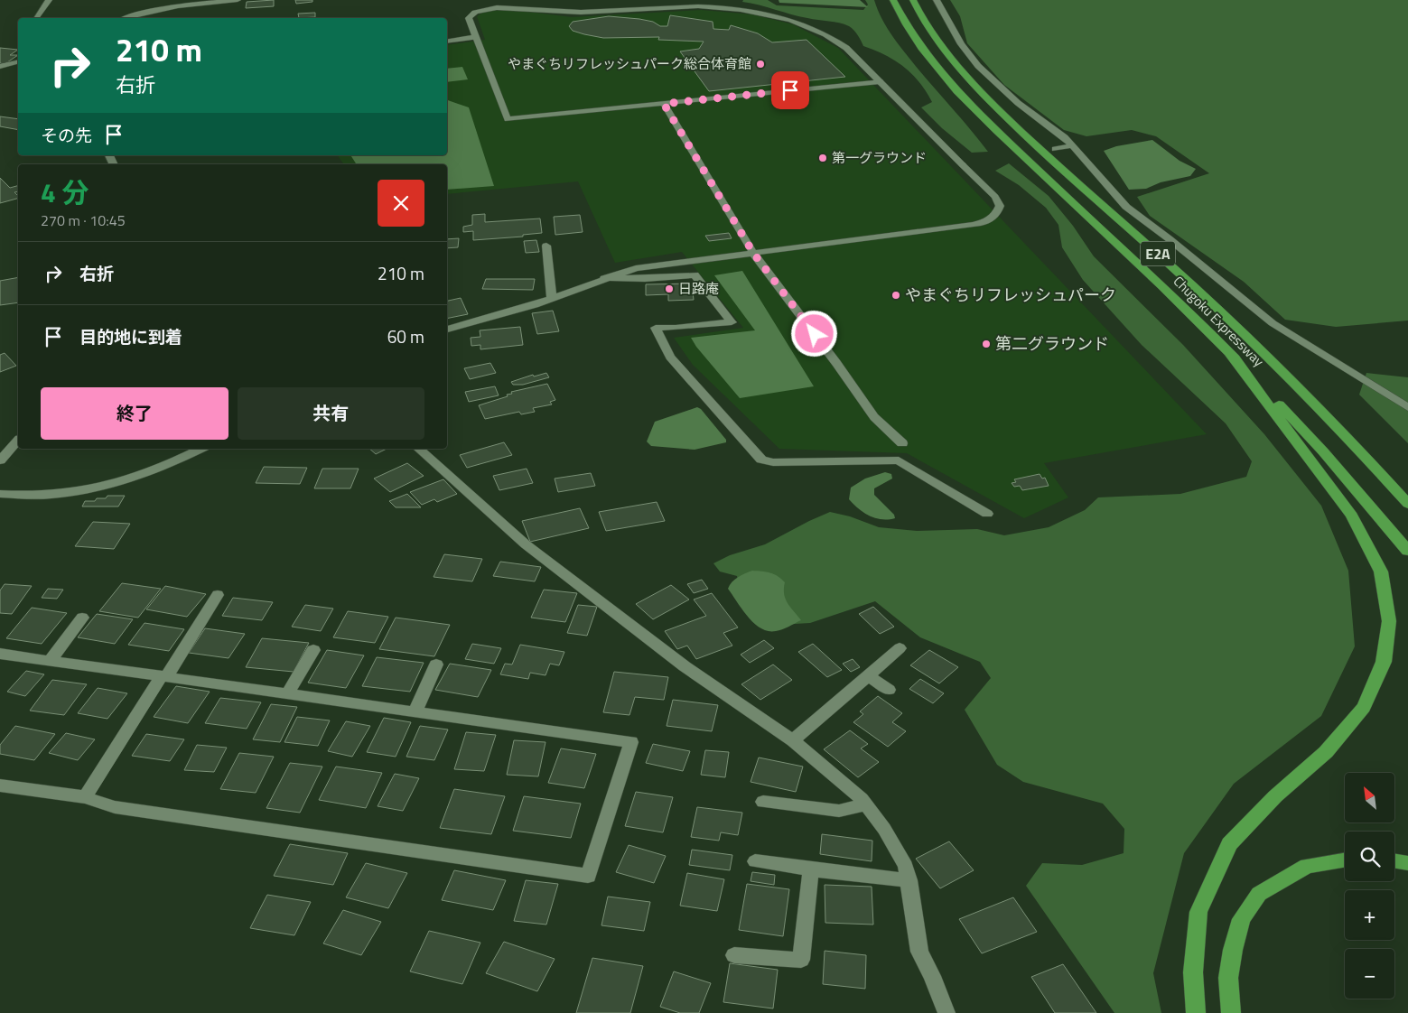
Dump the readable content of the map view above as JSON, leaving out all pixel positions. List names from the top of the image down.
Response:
{
  "streets": {
    "highway": ["E2A", "Chugoku Expressway"]
  },
  "places": [
    "やまぐちリフレッシュパーク総合体育館",
    "第一グラウンド",
    "日路庵",
    "やまぐちリフレッシュパーク",
    "第二グラウンド"
  ],
  "north": "top left",
  "page": {
    "turn": ["210 m", "右折"],
    "then": "その先",
    "heading": ["4 分", "270 m · 10:45"],
    "list": [
      {
        "name": "右折",
        "value": "210 m"
      },
      {
        "name": "目的地に到着",
        "value": "60 m"
      }
    ],
    "buttons": ["終了", "共有"],
    "map_buttons": ["+", "−"]
  }
}
